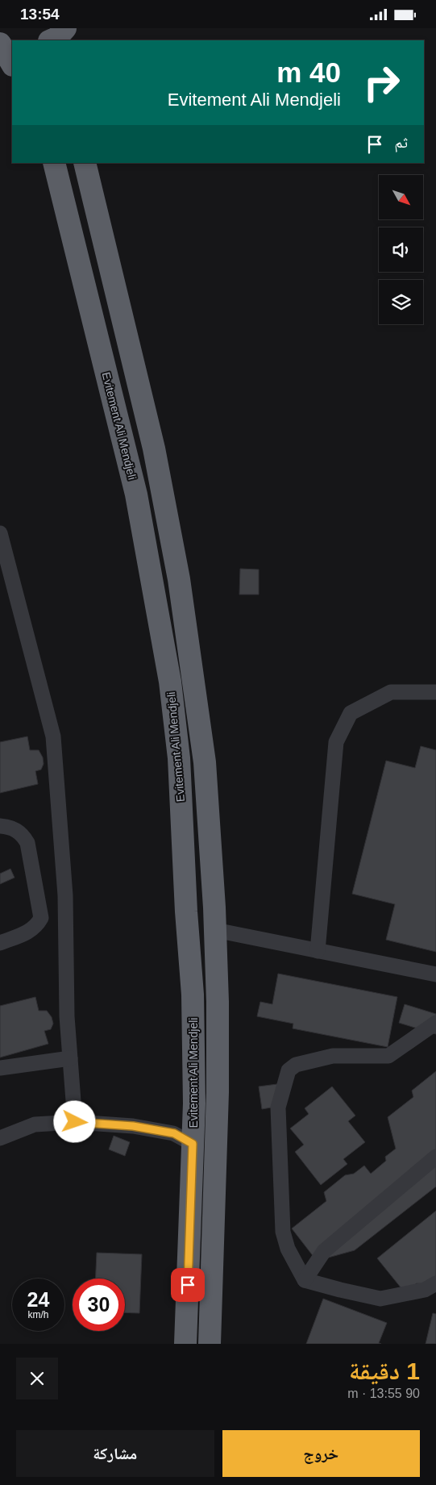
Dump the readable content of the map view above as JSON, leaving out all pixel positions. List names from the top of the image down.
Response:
{
  "streets": {
    "highway": ["Evitement Ali Mendjeli"]
  },
  "north": "bottom right",
  "page": {
    "status": "13:54",
    "turn": ["40 m", "Evitement Ali Mendjeli"],
    "then": "ثم",
    "speed": "24 km/h",
    "limit": "30",
    "heading": ["1 دقيقة", "90 m · 13:55"],
    "buttons": ["خروج", "مشاركة"]
  }
}
